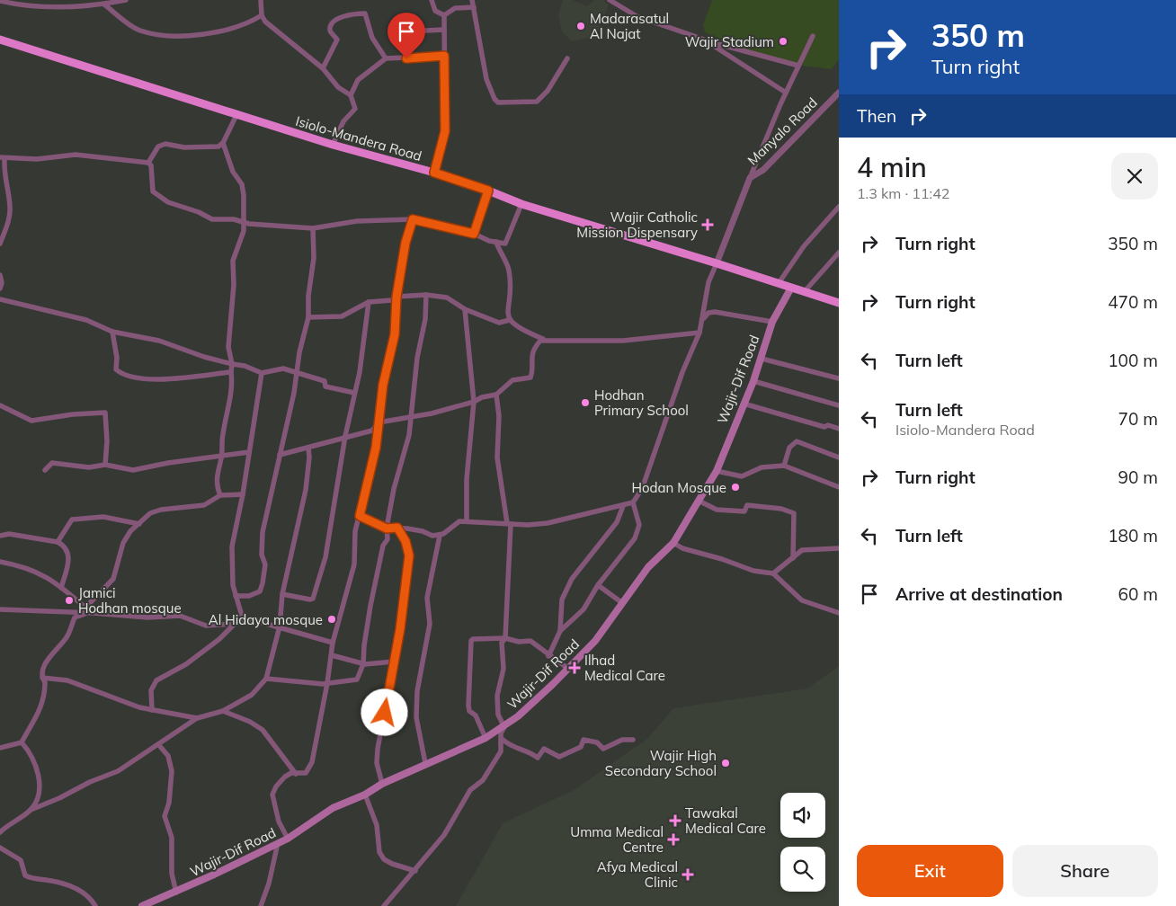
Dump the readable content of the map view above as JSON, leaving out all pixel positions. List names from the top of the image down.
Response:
{
  "streets": {
    "highway": ["Isiolo-Mandera Road"],
    "main road": ["Wajir-Dif Road"],
    "street": ["Manyalo Road"]
  },
  "crossings": [
    ["Manyalo Road", "Isiolo-Mandera Road"],
    ["Isiolo-Mandera Road", "Wajir-Dif Road"]
  ],
  "places": {
    "other": [
      "Madarasatul Al Najat",
      "Wajir Stadium",
      "Hodhan Primary School",
      "Hodan Mosque",
      "Jamici Hodhan mosque",
      "Al Hidaya mosque",
      "Wajir High Secondary School"
    ],
    "health": [
      "Wajir Catholic Mission Dispensary",
      "Ilhad Medical Care",
      "Tawakal Medical Care",
      "Umma Medical Centre",
      "Afya Medical Clinic"
    ]
  },
  "page": {
    "turn": ["350 m", "Turn right"],
    "then": "Then",
    "heading": ["4 min", "1.3 km · 11:42"],
    "list": [
      {
        "name": "Turn right",
        "value": "350 m"
      },
      {
        "name": "Turn right",
        "value": "470 m"
      },
      {
        "name": "Turn left",
        "value": "100 m"
      },
      {
        "name": "Turn left",
        "note": "Isiolo-Mandera Road",
        "value": "70 m"
      },
      {
        "name": "Turn right",
        "value": "90 m"
      },
      {
        "name": "Turn left",
        "value": "180 m"
      },
      {
        "name": "Arrive at destination",
        "value": "60 m"
      }
    ],
    "buttons": ["Exit", "Share"]
  }
}
